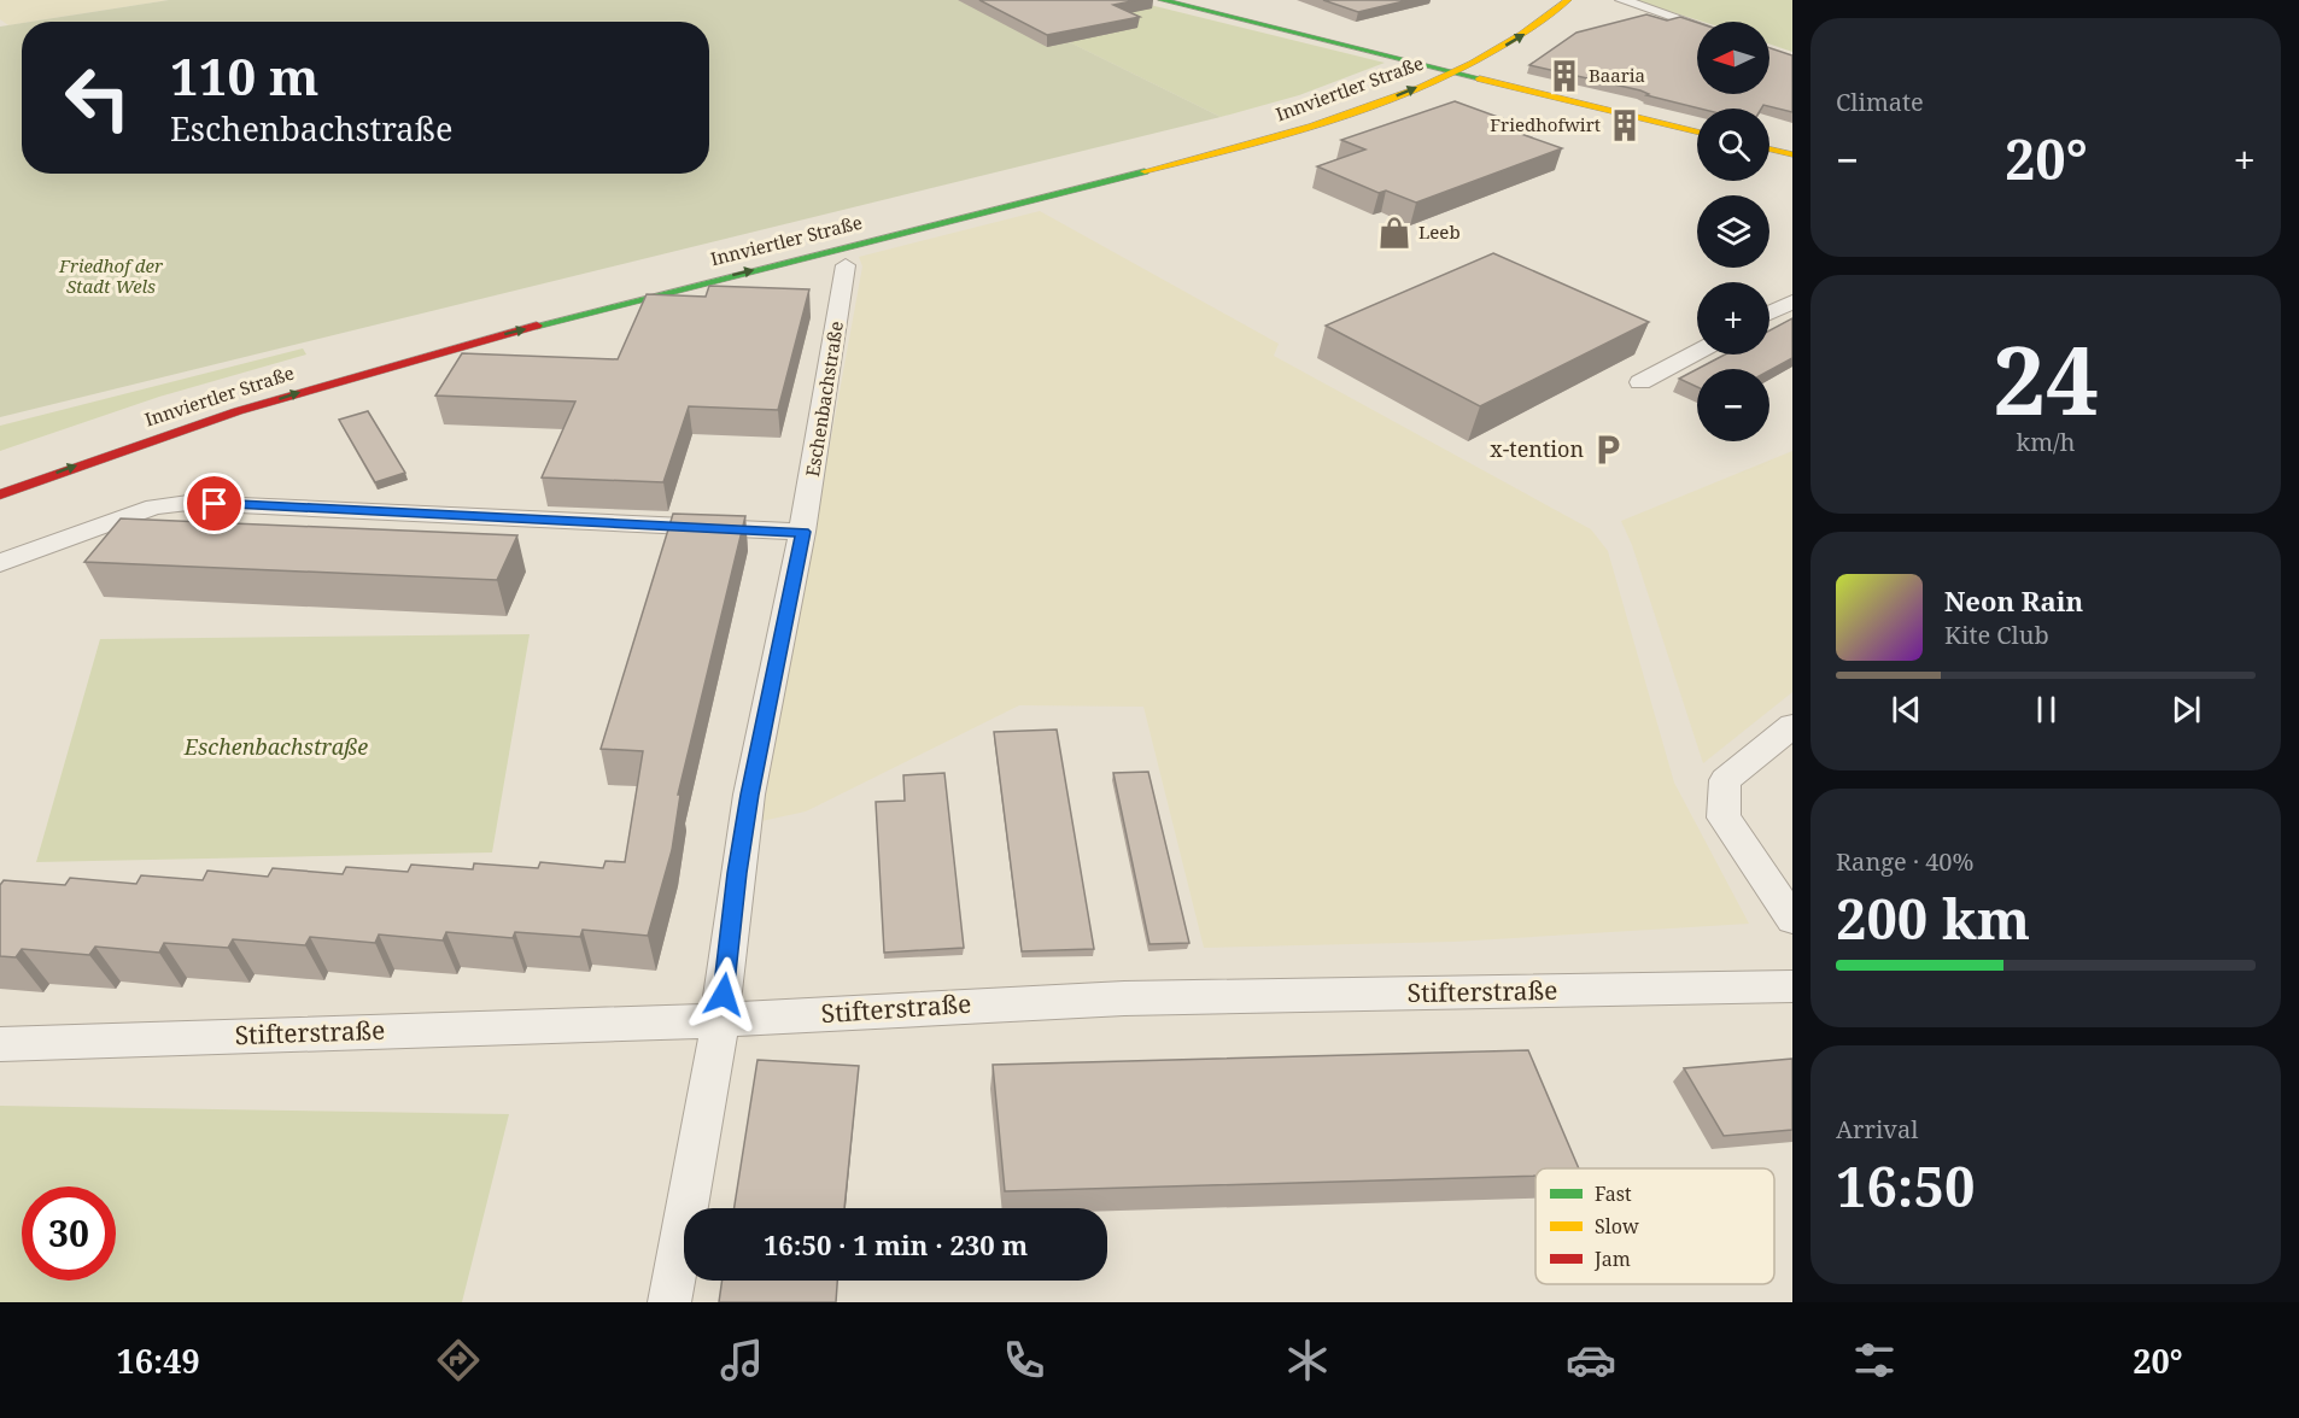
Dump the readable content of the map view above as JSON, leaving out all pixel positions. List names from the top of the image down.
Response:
{
  "streets": {
    "main road": ["Innviertler Straße"],
    "street": ["Eschenbachstraße", "Stifterstraße"]
  },
  "crossings": [
    ["Eschenbachstraße", "Stifterstraße"]
  ],
  "one_way": ["Innviertler Straße"],
  "parks": ["Friedhof der Stadt Wels", "Eschenbachstraße"],
  "places": {
    "building": ["Baaria", "Friedhofwirt"],
    "shop": ["Leeb"],
    "parking": ["x-tention"]
  },
  "legend": ["Fast", "Slow", "Jam"],
  "north": "left",
  "page": {
    "tile": [
      "Climate",
      ["24", "km/h"],
      ["Range · 40%", "200 km"],
      ["Arrival", "16:50"]
    ],
    "map_buttons": ["+", "−"],
    "turn": ["110 m", "Eschenbachstraße"],
    "heat": ["−", "20°", "+"],
    "song": ["Neon Rain", "Kite Club"],
    "limit": "30",
    "trip": "16:50 · 1 min · 230 m",
    "tabs": ["16:49", "20°"]
  }
}
